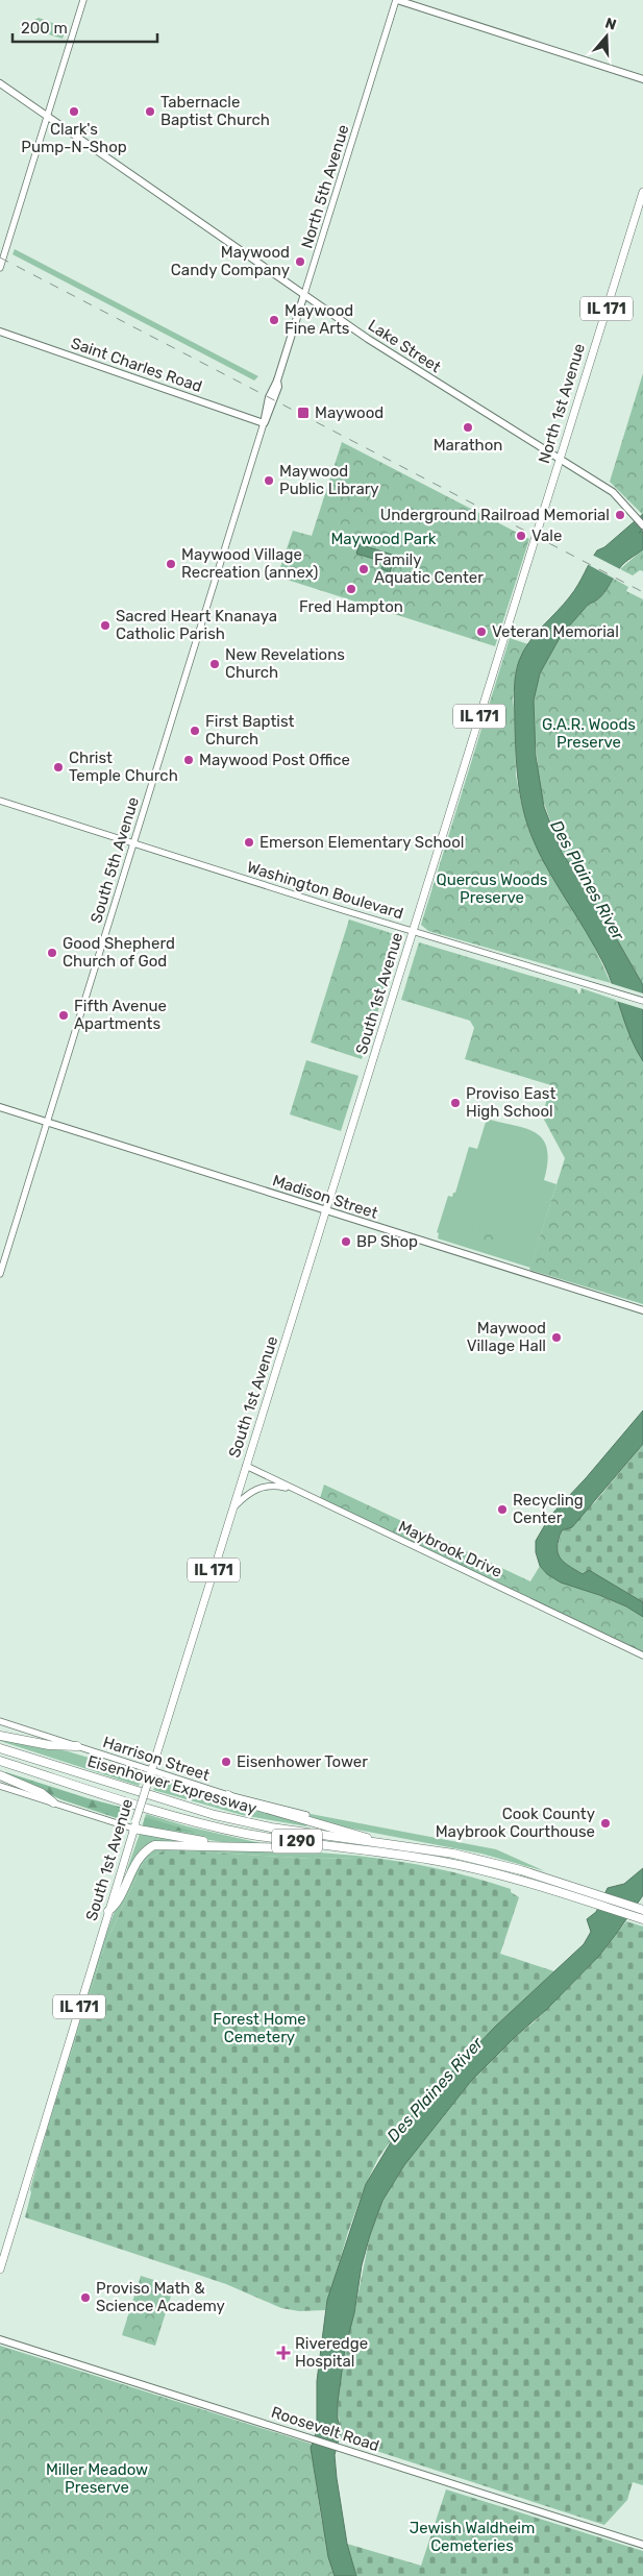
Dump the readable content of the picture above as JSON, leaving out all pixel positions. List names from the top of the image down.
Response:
{
  "streets": {
    "highway": ["Eisenhower Expressway", "I 290"],
    "main road": [
      "North 5th Avenue",
      "IL 171",
      "Lake Street",
      "Saint Charles Road",
      "North 1st Avenue",
      "South 5th Avenue",
      "South 1st Avenue",
      "Madison Street",
      "Roosevelt Road"
    ],
    "street": ["Washington Boulevard", "Maybrook Drive", "Harrison Street"]
  },
  "crossings": [
    ["North 5th Avenue", "Lake Street"],
    ["North 5th Avenue", "South 5th Avenue"],
    ["Lake Street", "North 1st Avenue"],
    ["Saint Charles Road", "South 5th Avenue"],
    ["North 1st Avenue", "South 1st Avenue"],
    ["South 5th Avenue", "Washington Boulevard"],
    ["South 5th Avenue", "Madison Street"],
    ["Washington Boulevard", "South 1st Avenue"],
    ["South 1st Avenue", "Madison Street"],
    ["South 1st Avenue", "Maybrook Drive"],
    ["South 1st Avenue", "Harrison Street"]
  ],
  "water": ["Des Plaines River"],
  "parks": [
    "Maywood Park",
    "G.A.R. Woods Preserve",
    "Quercus Woods Preserve",
    "Forest Home Cemetery",
    "Miller Meadow Preserve",
    "Jewish Waldheim Cemeteries"
  ],
  "places": {
    "other": [
      "Clark's Pump-N-Shop",
      "Tabernacle Baptist Church",
      "Maywood Candy Company",
      "Maywood Fine Arts",
      "Marathon",
      "Maywood Public Library",
      "Underground Railroad Memorial",
      "Vale",
      "Maywood Village Recreation (annex)",
      "Family Aquatic Center",
      "Fred Hampton",
      "Sacred Heart Knanaya Catholic Parish",
      "Veteran Memorial",
      "New Revelations Church",
      "First Baptist Church",
      "Maywood Post Office",
      "Christ Temple Church",
      "Emerson Elementary School",
      "Good Shepherd Church of God",
      "Fifth Avenue Apartments",
      "Proviso East High School",
      "BP Shop",
      "Maywood Village Hall",
      "Recycling Center",
      "Eisenhower Tower",
      "Cook County Maybrook Courthouse",
      "Proviso Math & Science Academy"
    ],
    "transit": ["Maywood"],
    "health": ["Riveredge Hospital"]
  },
  "scale_bar": "200 m",
  "north": "top"
}
